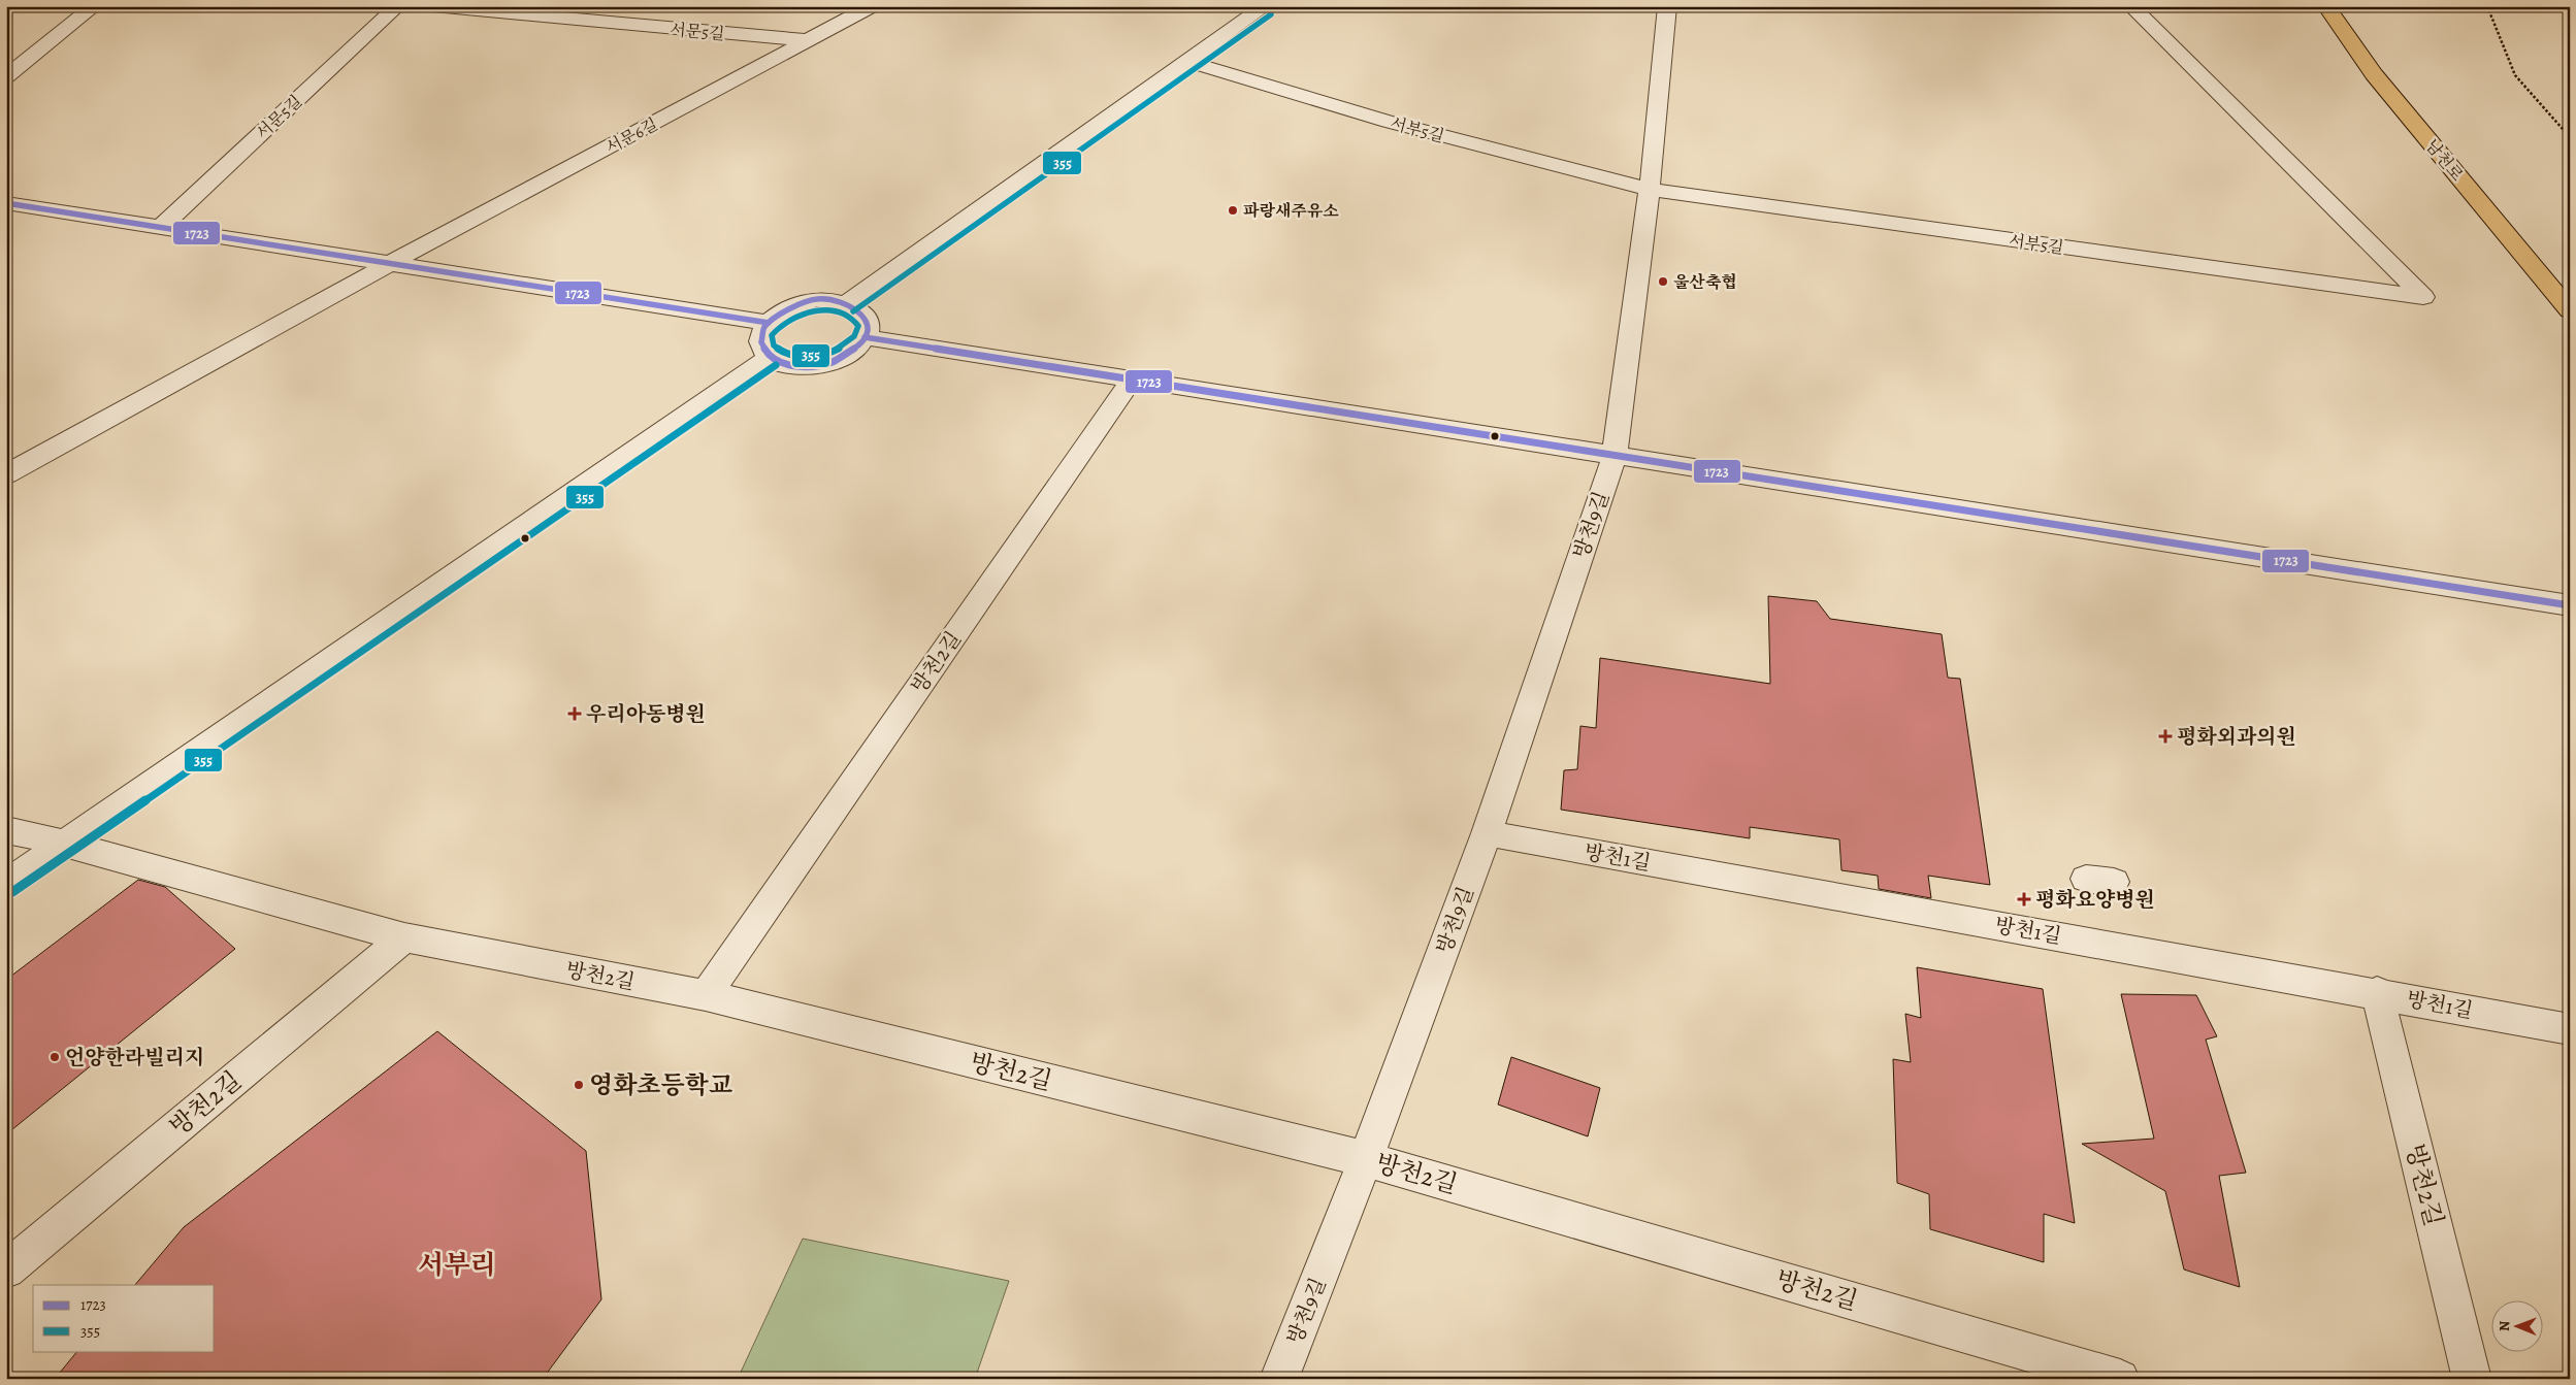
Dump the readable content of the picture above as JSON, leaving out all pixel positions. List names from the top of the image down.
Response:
{
  "streets": {
    "main road": ["남천로"],
    "street": [
      "서문5길",
      "서부5길",
      "서문6길",
      "방천9길",
      "방천2길",
      "방천1길"
    ]
  },
  "crossings": [
    ["서문5길", "서문6길"],
    ["방천9길", "방천2길"],
    ["방천9길", "방천1길"],
    ["방천2길", "방천1길"]
  ],
  "districts": ["서부리"],
  "places": {
    "other": [
      "파랑새주유소",
      "울산축협",
      "언양한라빌리지",
      "영화초등학교"
    ],
    "health": ["우리아동병원", "평화외과의원", "평화요양병원"]
  },
  "lines": ["transit line 355", "transit line 1723"],
  "legend": ["1723", "355"],
  "north": "left"
}
